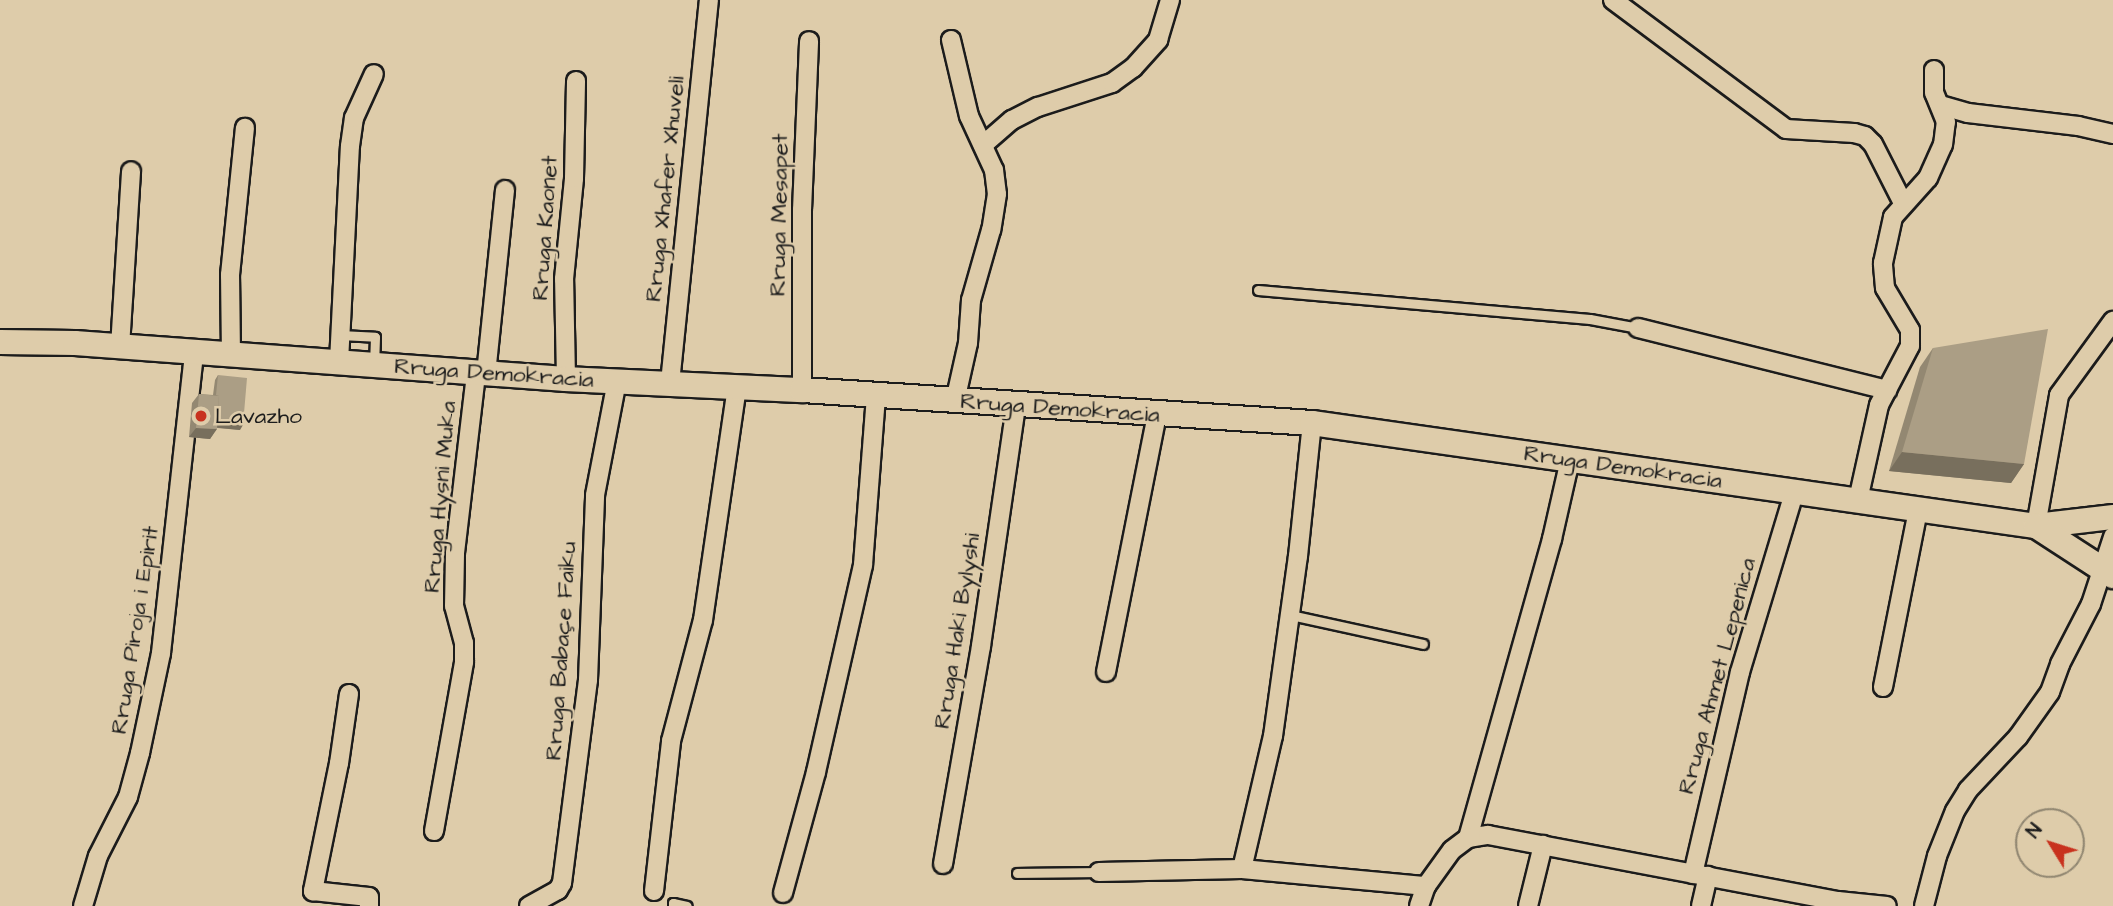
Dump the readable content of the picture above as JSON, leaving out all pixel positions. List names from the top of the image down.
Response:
{
  "streets": {
    "main road": ["Rruga Demokracia"],
    "street": [
      "Rruga Xhafer Xhuveli",
      "Rruga Mesapet",
      "Rruga Kaonet",
      "Rruga Hysni Muka",
      "Rruga Piroja i Epirit",
      "Rruga Haki Bylyshi",
      "Rruga Babaçe Faiku",
      "Rruga Ahmet Lepenica"
    ]
  },
  "crossings": [
    ["Rruga Xhafer Xhuveli", "Rruga Demokracia"],
    ["Rruga Mesapet", "Rruga Demokracia"],
    ["Rruga Kaonet", "Rruga Demokracia"],
    ["Rruga Demokracia", "Rruga Hysni Muka"],
    ["Rruga Demokracia", "Rruga Piroja i Epirit"],
    ["Rruga Demokracia", "Rruga Haki Bylyshi"],
    ["Rruga Demokracia", "Rruga Babaçe Faiku"],
    ["Rruga Demokracia", "Rruga Ahmet Lepenica"]
  ],
  "places": ["Lavazho"],
  "north": "top left"
}
